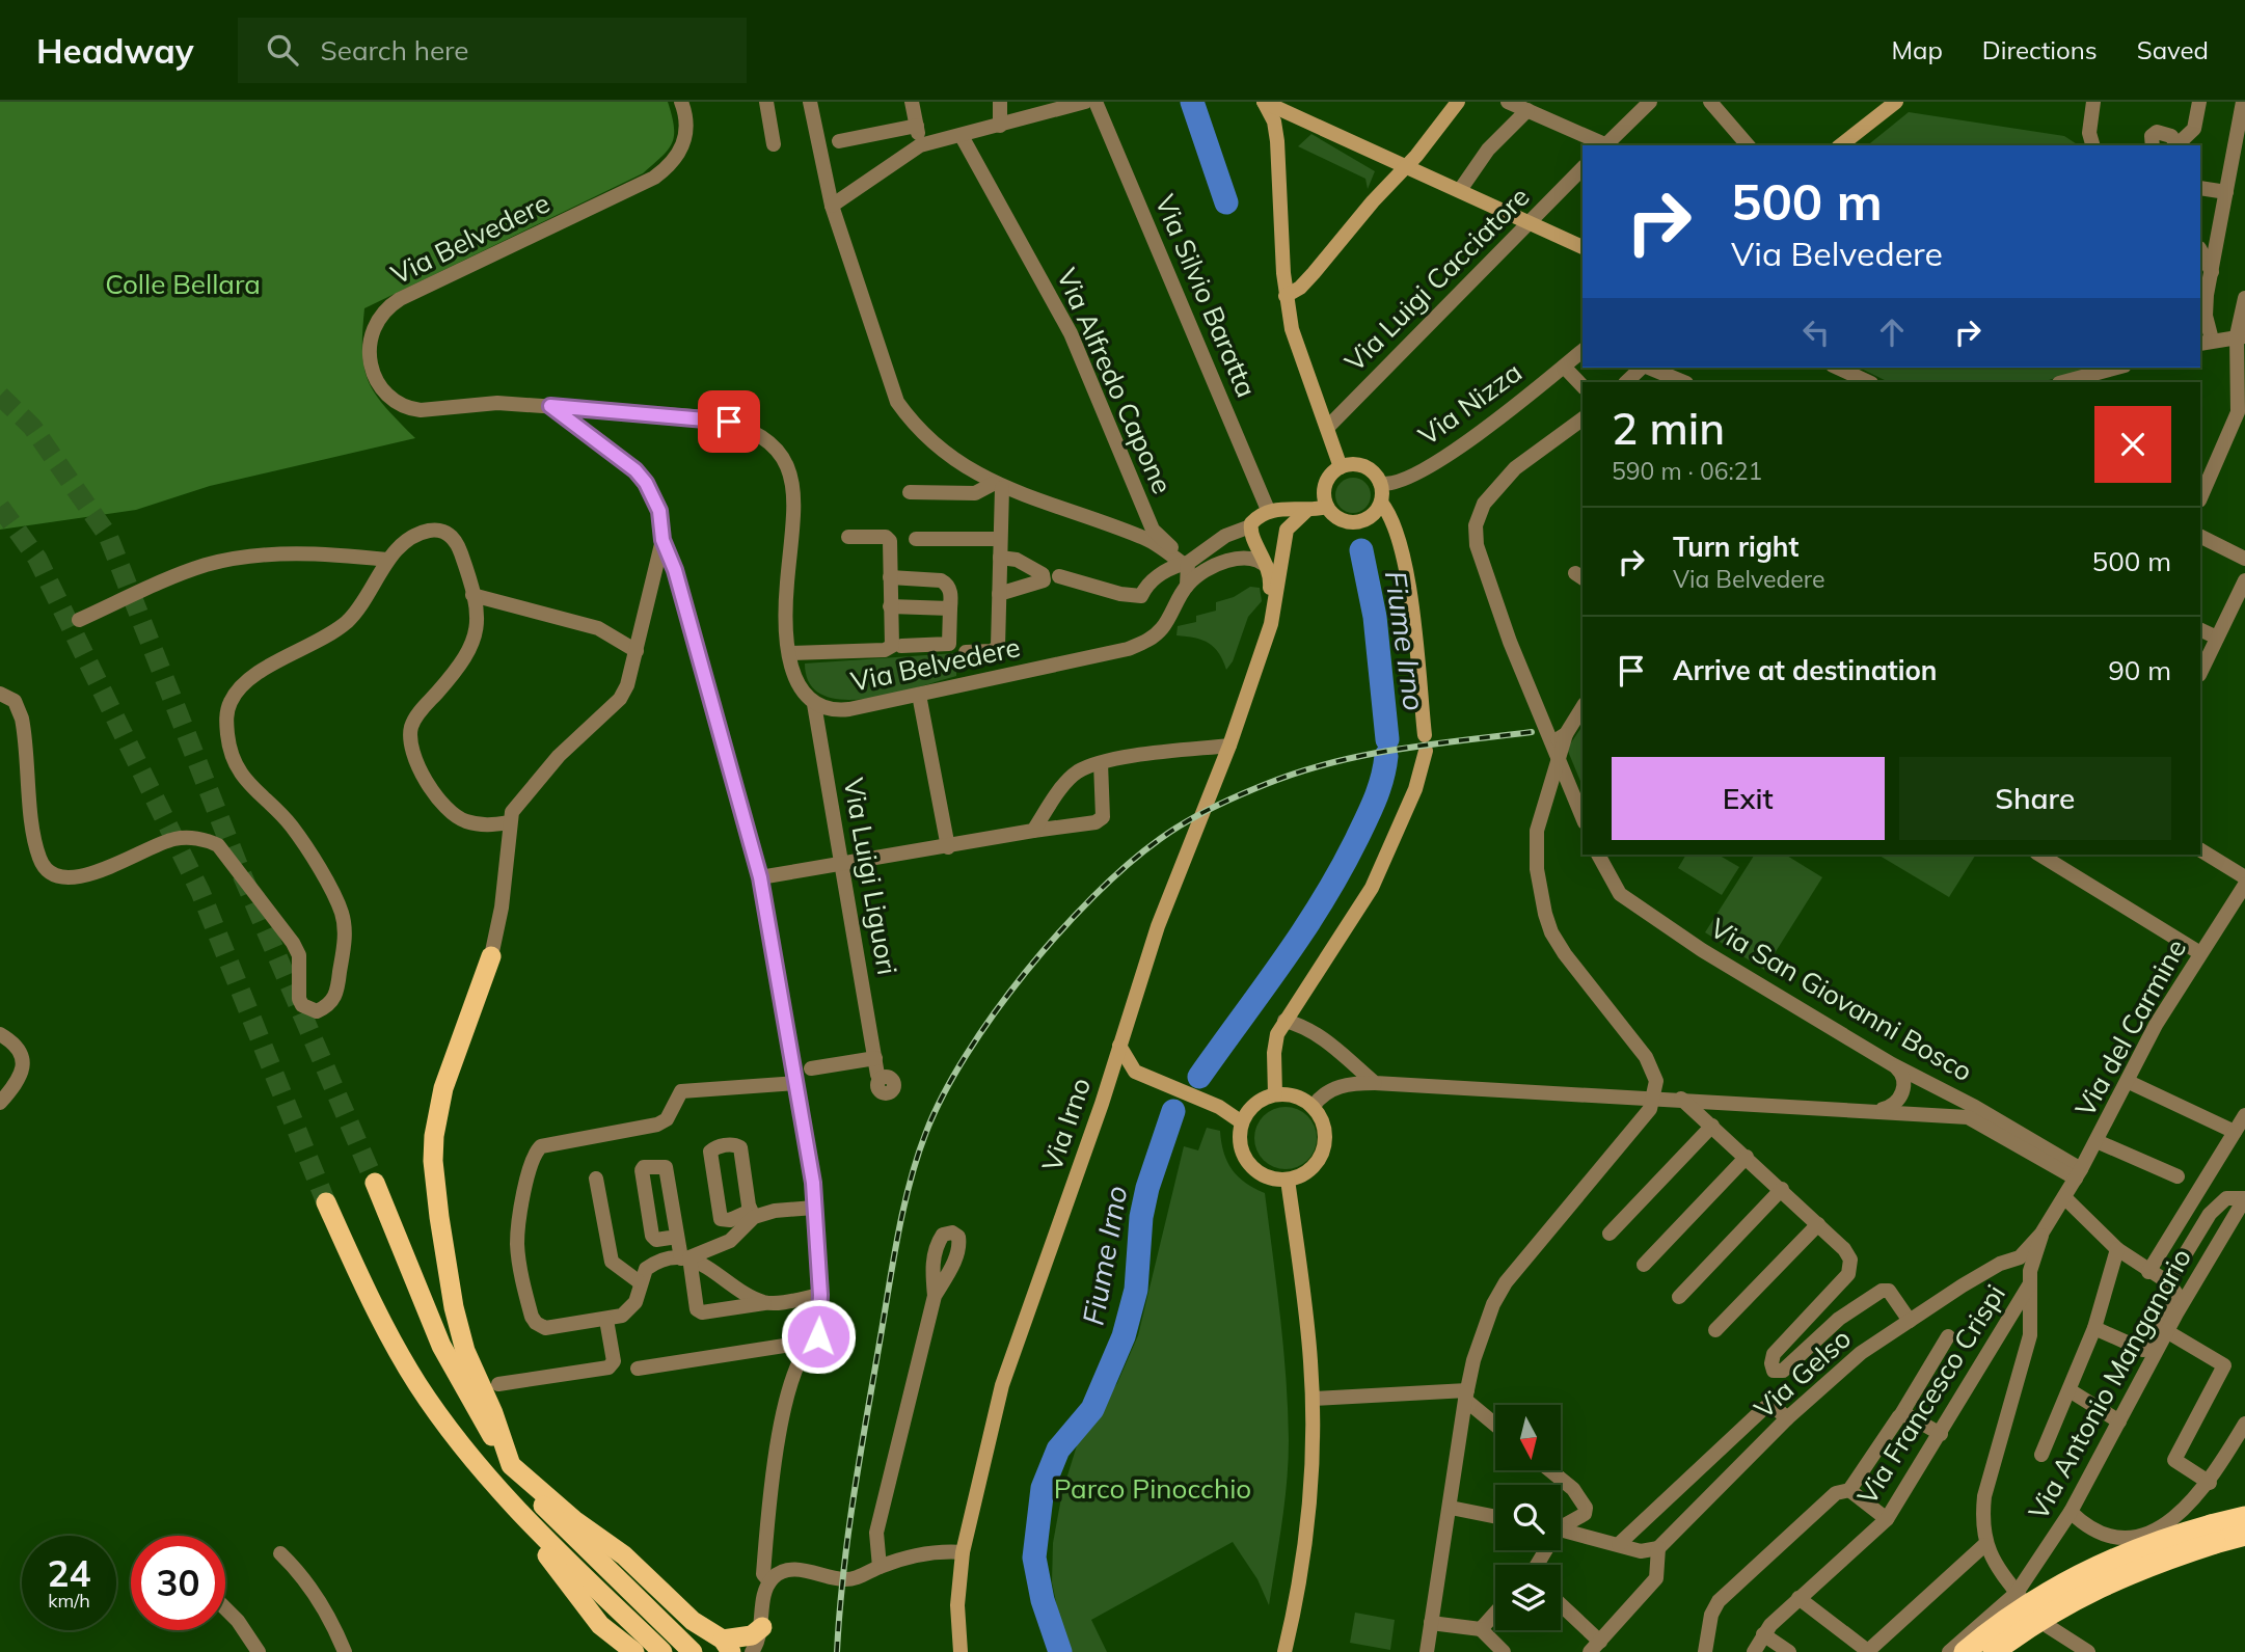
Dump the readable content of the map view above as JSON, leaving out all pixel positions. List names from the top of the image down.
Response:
{
  "streets": {
    "main road": ["Via Irno"],
    "street": [
      "Via Belvedere",
      "Via Luigi Cacciatore",
      "Via Silvio Baratta",
      "Via Alfredo Capone",
      "Via Nizza",
      "Via Luigi Liguori",
      "Via San Giovanni Bosco",
      "Via del Carmine",
      "Via Gelso",
      "Via Antonio Manganario",
      "Via Francesco Crispi"
    ]
  },
  "crossings": [
    ["Via Belvedere", "Via Alfredo Capone"],
    ["Via Belvedere", "Via Luigi Liguori"],
    ["Via Belvedere", "Via Irno"],
    ["Via San Giovanni Bosco", "Via del Carmine"],
    ["Via del Carmine", "Via Gelso"]
  ],
  "water": ["Fiume Irno"],
  "parks": ["Colle Bellara", "Parco Pinocchio"],
  "north": "bottom",
  "page": {
    "header": "Headway",
    "search": "Search here",
    "nav": ["Map", "Directions", "Saved"],
    "turn": ["500 m", "Via Belvedere"],
    "heading": ["2 min", "590 m · 06:21"],
    "list": [
      {
        "name": "Turn right",
        "note": "Via Belvedere",
        "value": "500 m"
      },
      {
        "name": "Arrive at destination",
        "value": "90 m"
      }
    ],
    "buttons": ["Exit", "Share"],
    "speed": "24 km/h",
    "limit": "30"
  }
}
